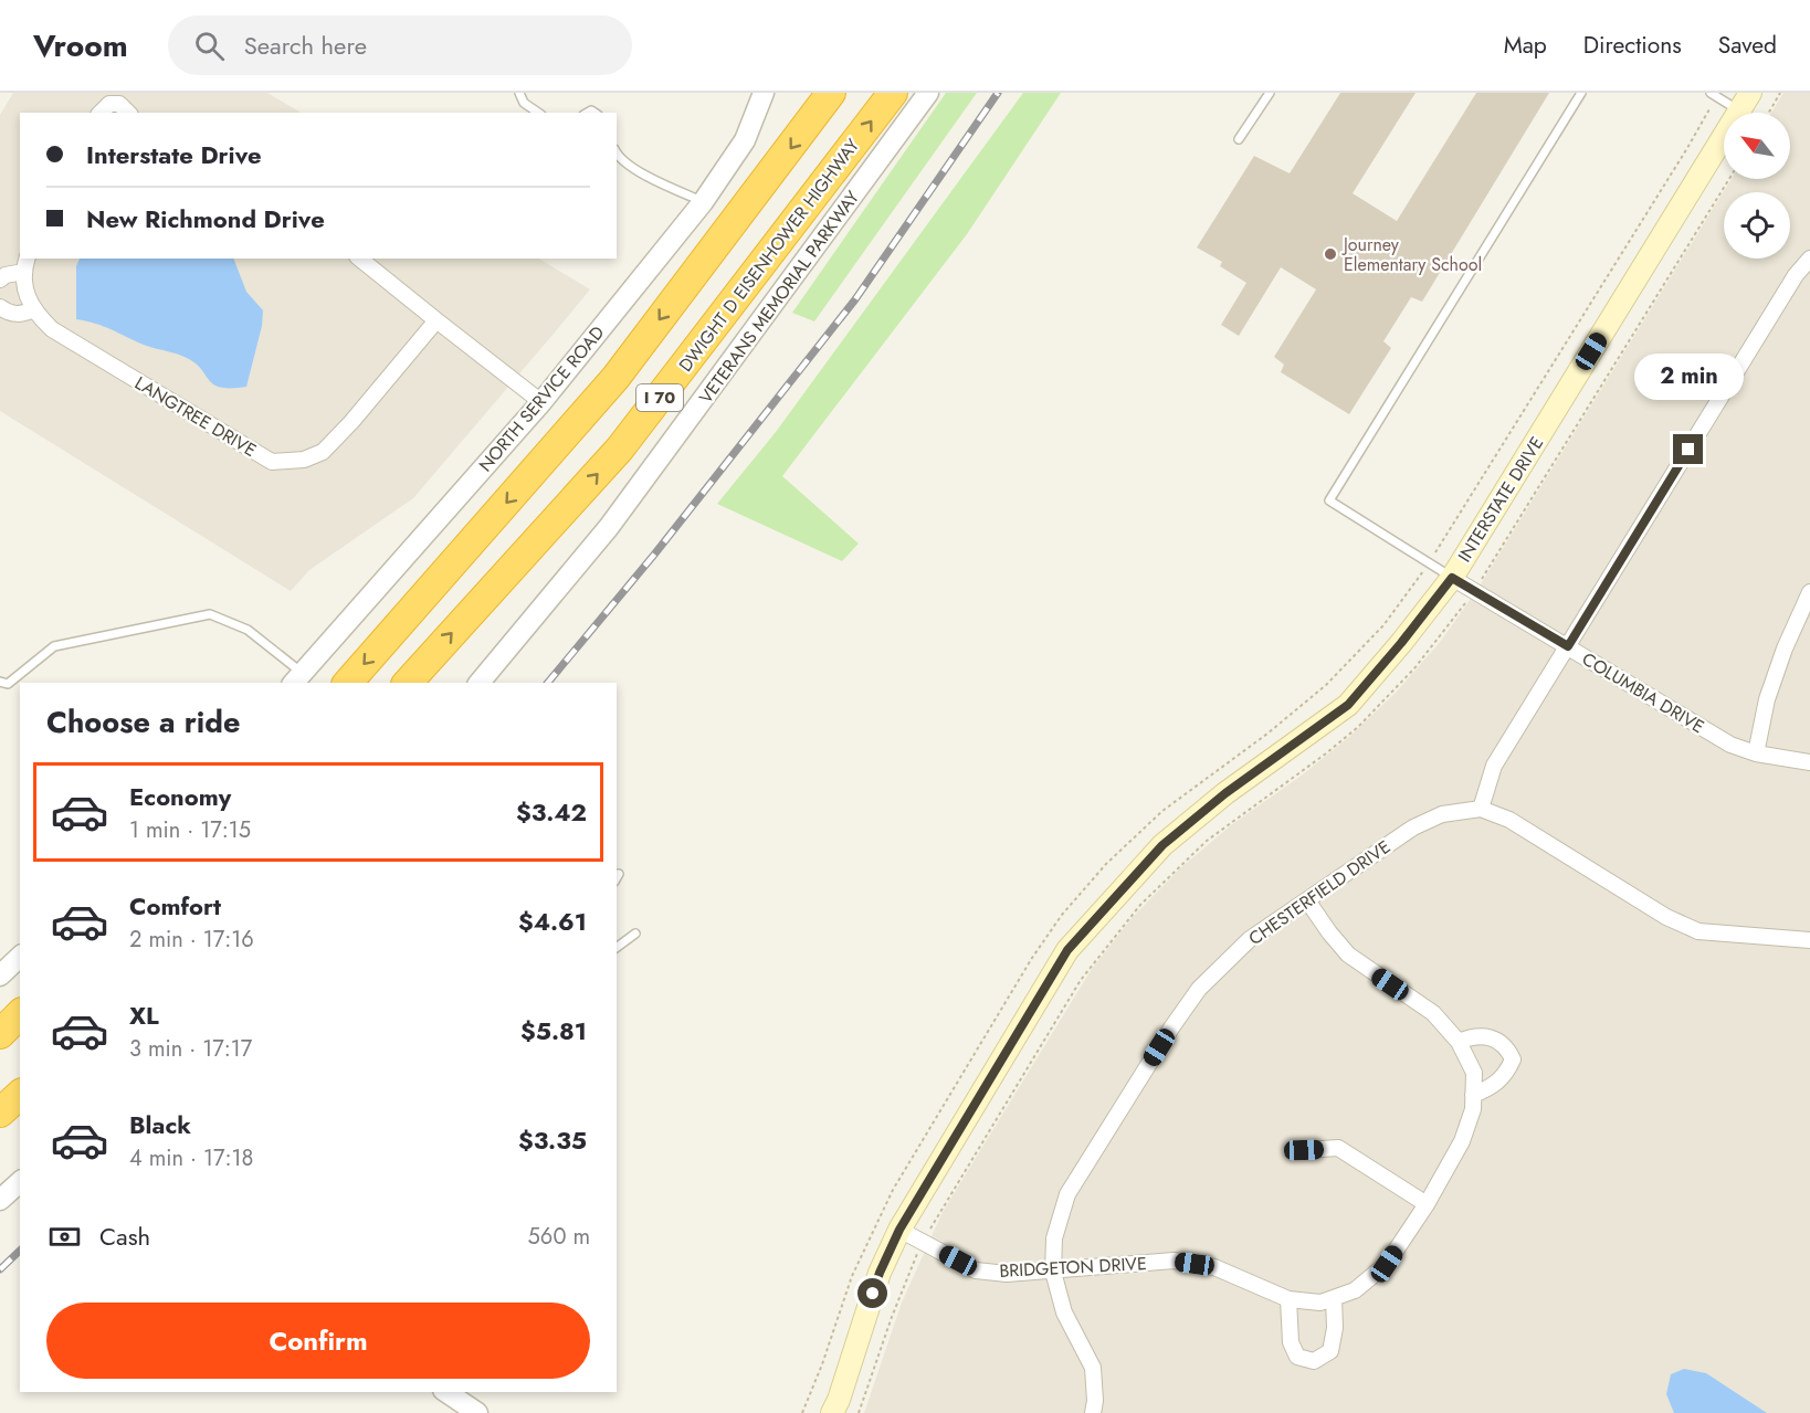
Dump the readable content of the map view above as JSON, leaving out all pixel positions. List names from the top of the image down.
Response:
{
  "streets": {
    "highway": ["DWIGHT D EISENHOWER HIGHWAY", "I 70"],
    "main road": ["INTERSTATE DRIVE"],
    "street": [
      "VETERANS MEMORIAL PARKWAY",
      "NORTH SERVICE ROAD",
      "LANGTREE DRIVE",
      "COLUMBIA DRIVE",
      "CHESTERFIELD DRIVE",
      "BRIDGETON DRIVE"
    ]
  },
  "crossings": [
    ["INTERSTATE DRIVE", "COLUMBIA DRIVE"],
    ["INTERSTATE DRIVE", "BRIDGETON DRIVE"],
    ["CHESTERFIELD DRIVE", "BRIDGETON DRIVE"]
  ],
  "places": ["Journey Elementary School"],
  "north": "top left",
  "page": {
    "header": "Vroom",
    "search": "Search here",
    "nav": ["Map", "Directions", "Saved"],
    "banner": ["Interstate Drive", "New Richmond Drive"],
    "bubble": "2 min",
    "heading": "Choose a ride",
    "list": [
      {
        "name": "Economy",
        "note": "1 min · 17:15",
        "value": "$3.42"
      },
      {
        "name": "Comfort",
        "note": "2 min · 17:16",
        "value": "$4.61"
      },
      {
        "name": "XL",
        "note": "3 min · 17:17",
        "value": "$5.81"
      },
      {
        "name": "Black",
        "note": "4 min · 17:18",
        "value": "$3.35"
      }
    ],
    "pay": ["Cash", "560 m"],
    "buttons": "Confirm"
  }
}
